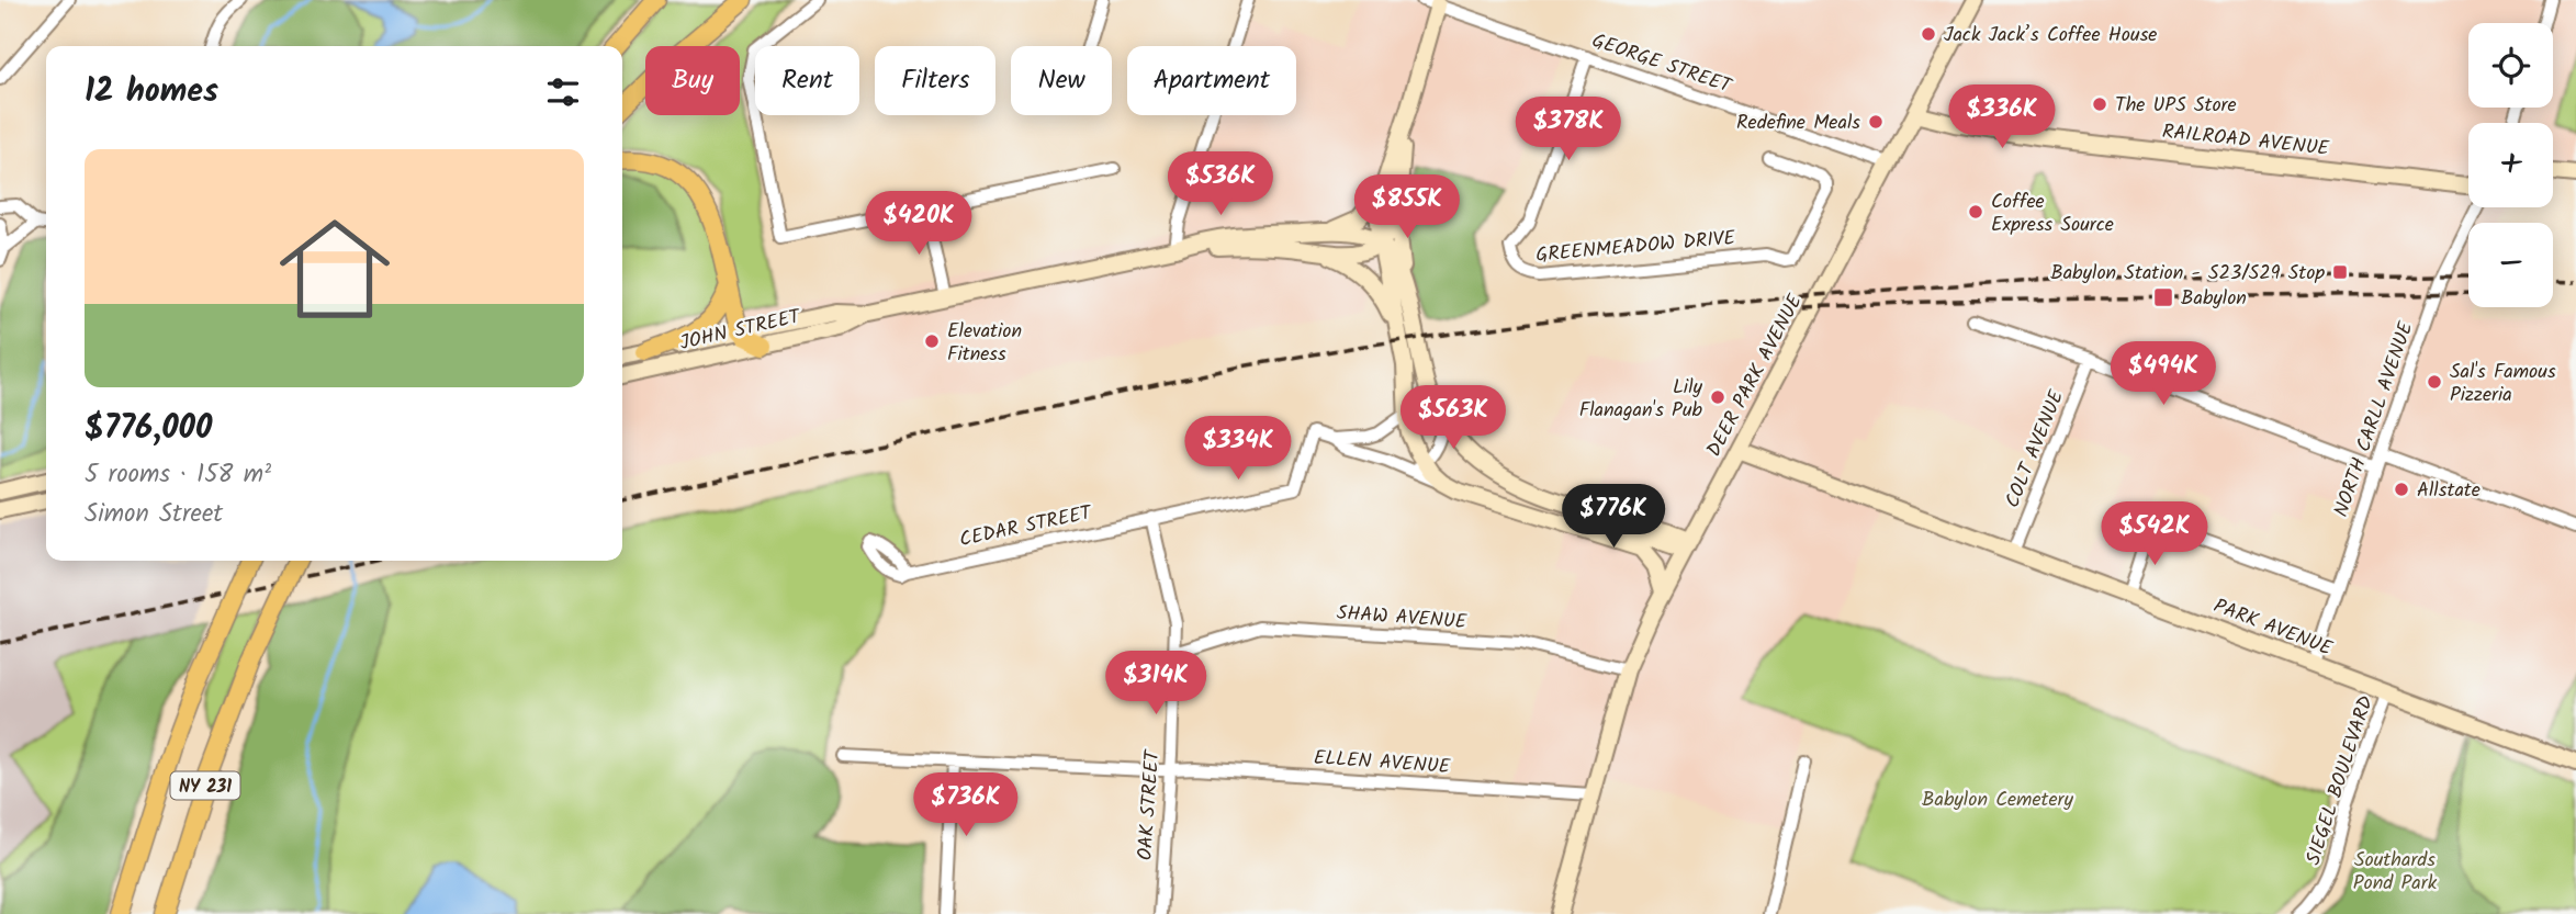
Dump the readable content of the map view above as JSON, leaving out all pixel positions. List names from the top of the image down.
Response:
{
  "streets": {
    "main road": [
      "RAILROAD AVENUE",
      "JOHN STREET",
      "DEER PARK AVENUE",
      "PARK AVENUE",
      "NY 231"
    ],
    "street": [
      "GEORGE STREET",
      "GREENMEADOW DRIVE",
      "NORTH CARLL AVENUE",
      "COLT AVENUE",
      "CEDAR STREET",
      "SHAW AVENUE",
      "ELLEN AVENUE",
      "SIEGEL BOULEVARD",
      "OAK STREET"
    ]
  },
  "crossings": [
    ["GEORGE STREET", "GREENMEADOW DRIVE"],
    ["GEORGE STREET", "DEER PARK AVENUE"],
    ["RAILROAD AVENUE", "DEER PARK AVENUE"],
    ["DEER PARK AVENUE", "SHAW AVENUE"],
    ["DEER PARK AVENUE", "PARK AVENUE"],
    ["DEER PARK AVENUE", "ELLEN AVENUE"],
    ["NORTH CARLL AVENUE", "PARK AVENUE"],
    ["COLT AVENUE", "PARK AVENUE"],
    ["CEDAR STREET", "OAK STREET"],
    ["SHAW AVENUE", "OAK STREET"],
    ["PARK AVENUE", "SIEGEL BOULEVARD"],
    ["ELLEN AVENUE", "OAK STREET"]
  ],
  "parks": ["Babylon Cemetery", "Southards Pond Park"],
  "places": {
    "other": [
      "Jack Jack’s Coffee House",
      "The UPS Store",
      "Redefine Meals",
      "Coffee Express Source",
      "Elevation Fitness",
      "Sal's Famous Pizzeria",
      "Lily Flanagan's Pub",
      "Allstate"
    ],
    "transit": ["Babylon Station - S23/S29 Stop", "Babylon"]
  },
  "page": {
    "map_buttons": ["+", "−"],
    "chip": [
      "Buy",
      "Rent",
      "Filters",
      "New",
      "Apartment"
    ],
    "heading": "12 homes",
    "price": [
      "$336K",
      "$378K",
      "$536K",
      "$855K",
      "$420K",
      "$494K",
      "$563K",
      "$334K",
      "$776K",
      "$542K",
      "$314K",
      "$736K"
    ],
    "list": [
      {
        "name": "$776,000",
        "note": "5 rooms · 158 m² · Simon Street"
      }
    ]
  }
}
